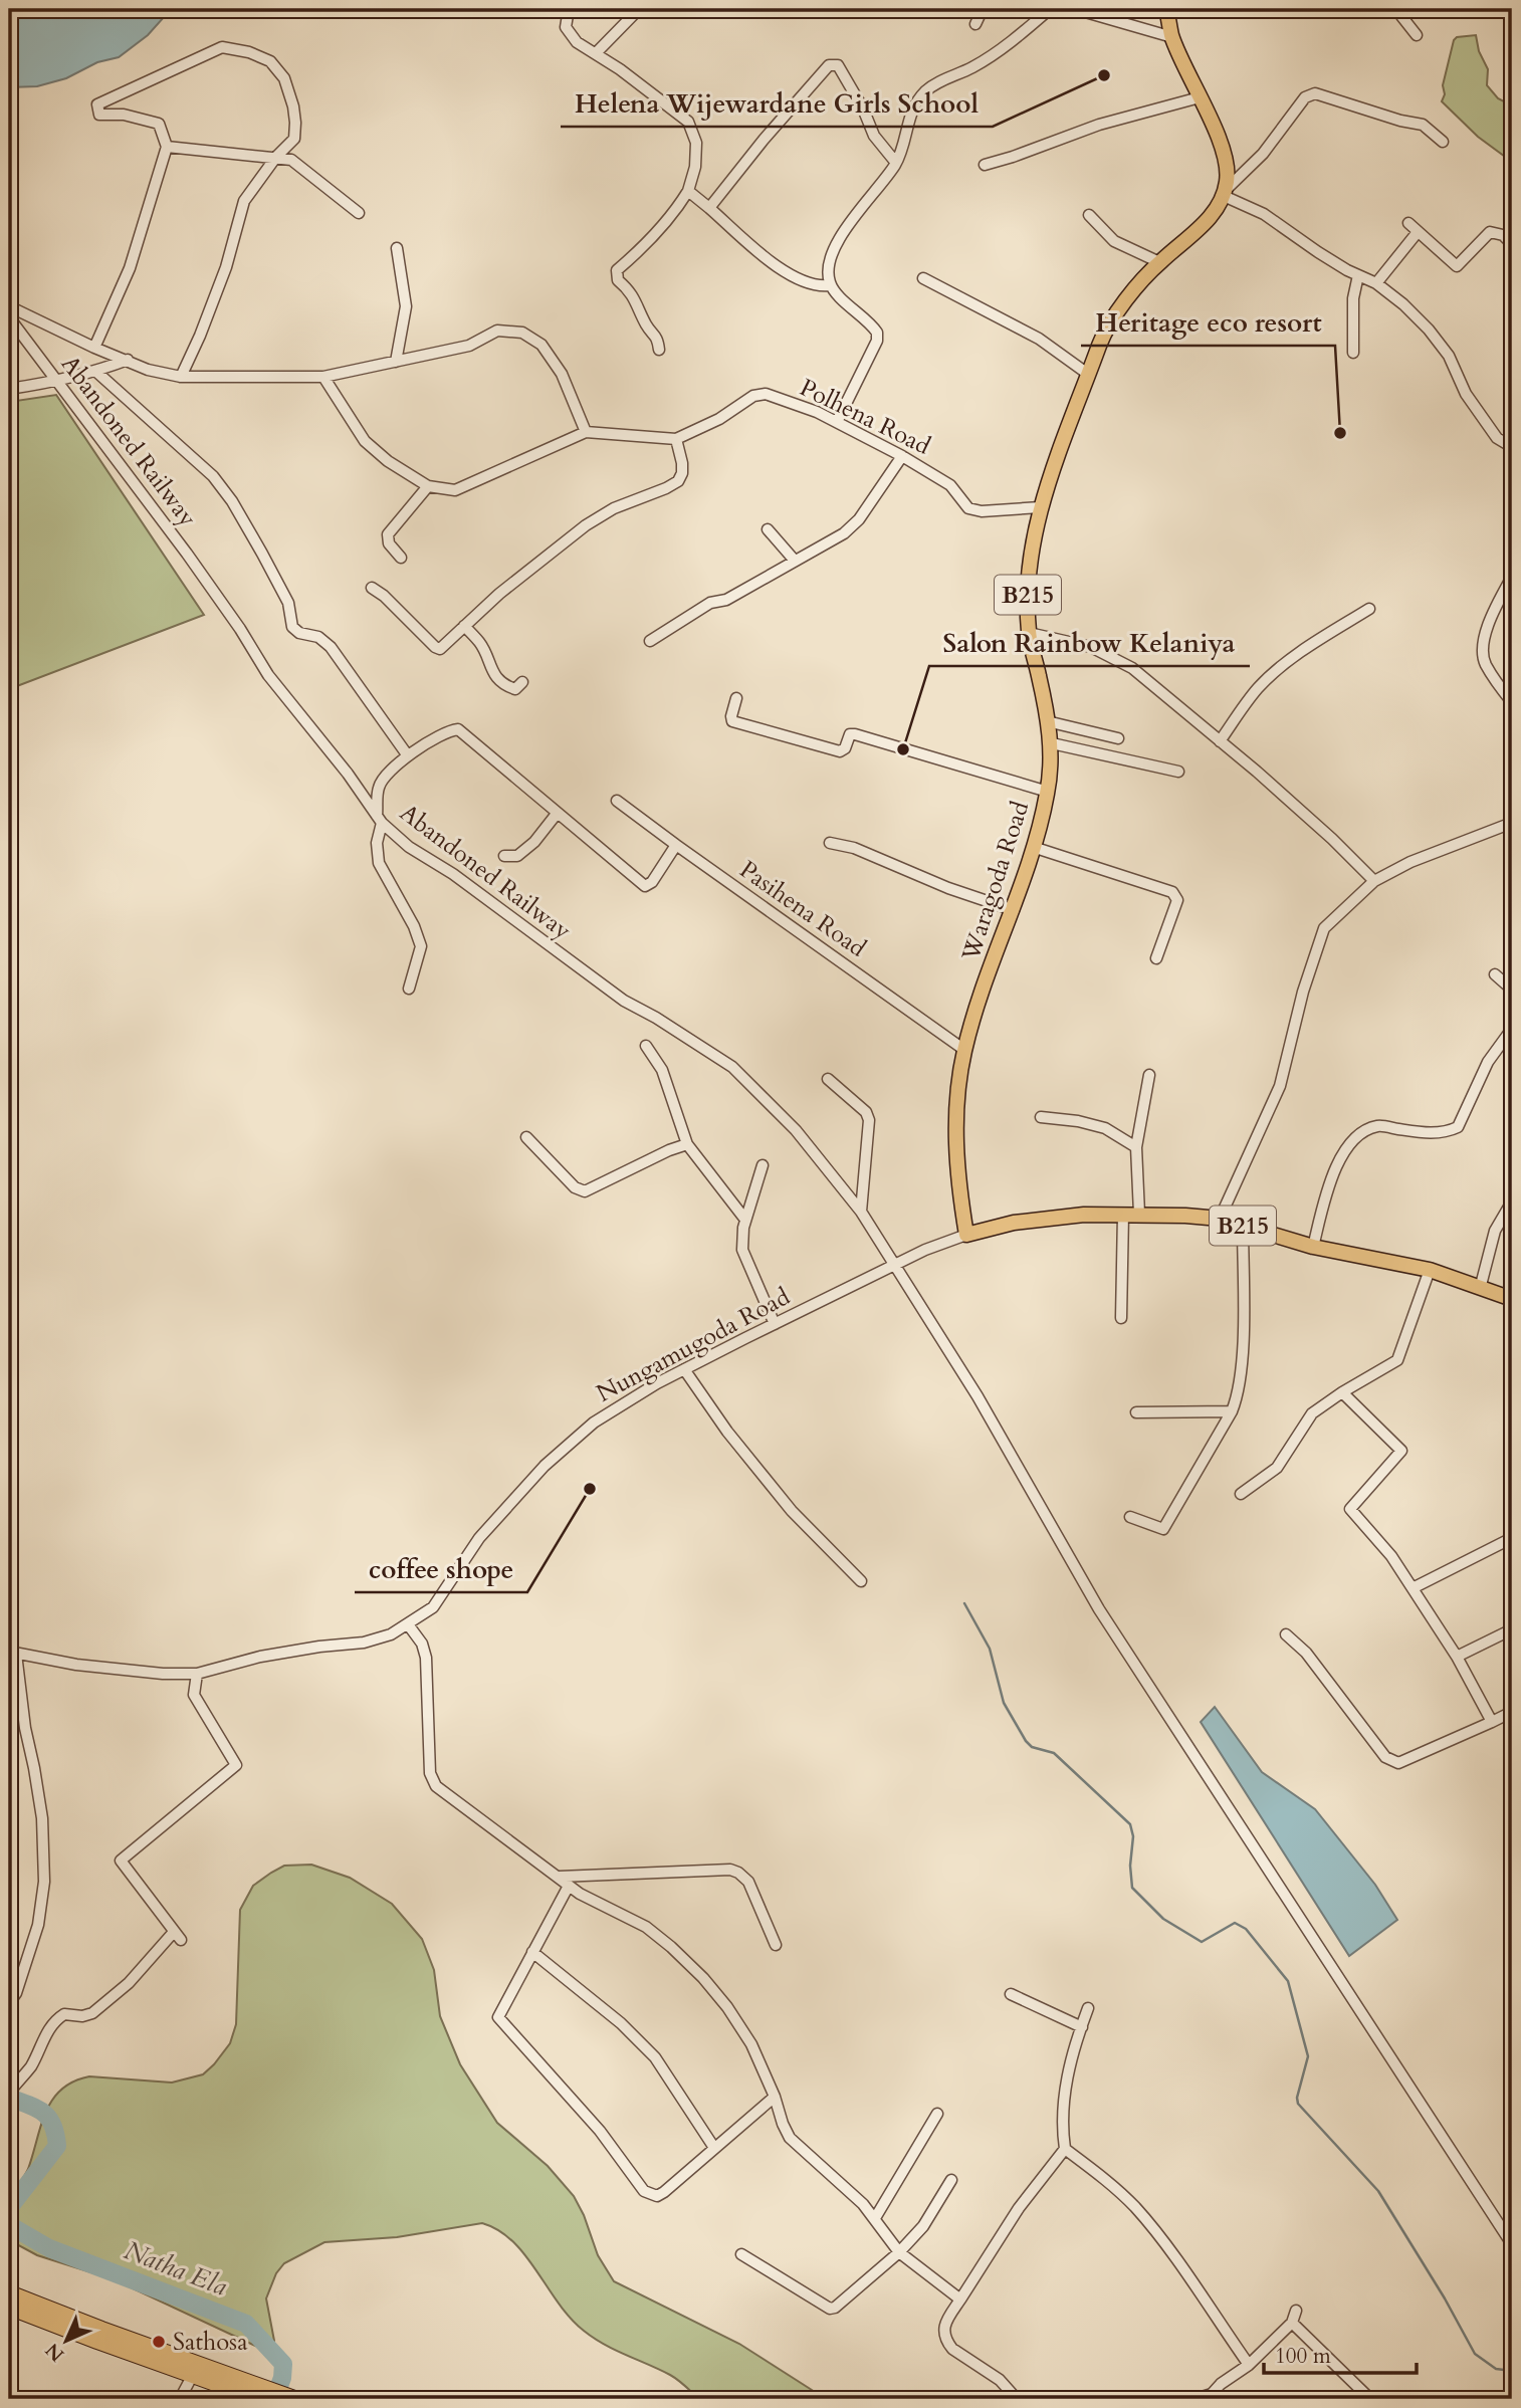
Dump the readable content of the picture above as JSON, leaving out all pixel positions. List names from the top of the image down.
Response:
{
  "streets": {
    "main road": ["B215", "Waragoda Road"],
    "street": [
      "Polhena Road",
      "Abandoned Railway",
      "Pasihena Road",
      "Nungamugoda Road"
    ]
  },
  "crossings": [
    ["Polhena Road", "Waragoda Road"],
    ["Abandoned Railway", "Nungamugoda Road"],
    ["B215", "Waragoda Road"],
    ["B215", "Nungamugoda Road"],
    ["Waragoda Road", "Pasihena Road"],
    ["Waragoda Road", "Nungamugoda Road"]
  ],
  "water": ["Natha Ela"],
  "places": [
    "Helena Wijewardane Girls School",
    "Heritage eco resort",
    "Salon Rainbow Kelaniya",
    "coffee shope",
    "Sathosa"
  ],
  "scale_bar": "100 m",
  "north": "bottom left"
}
